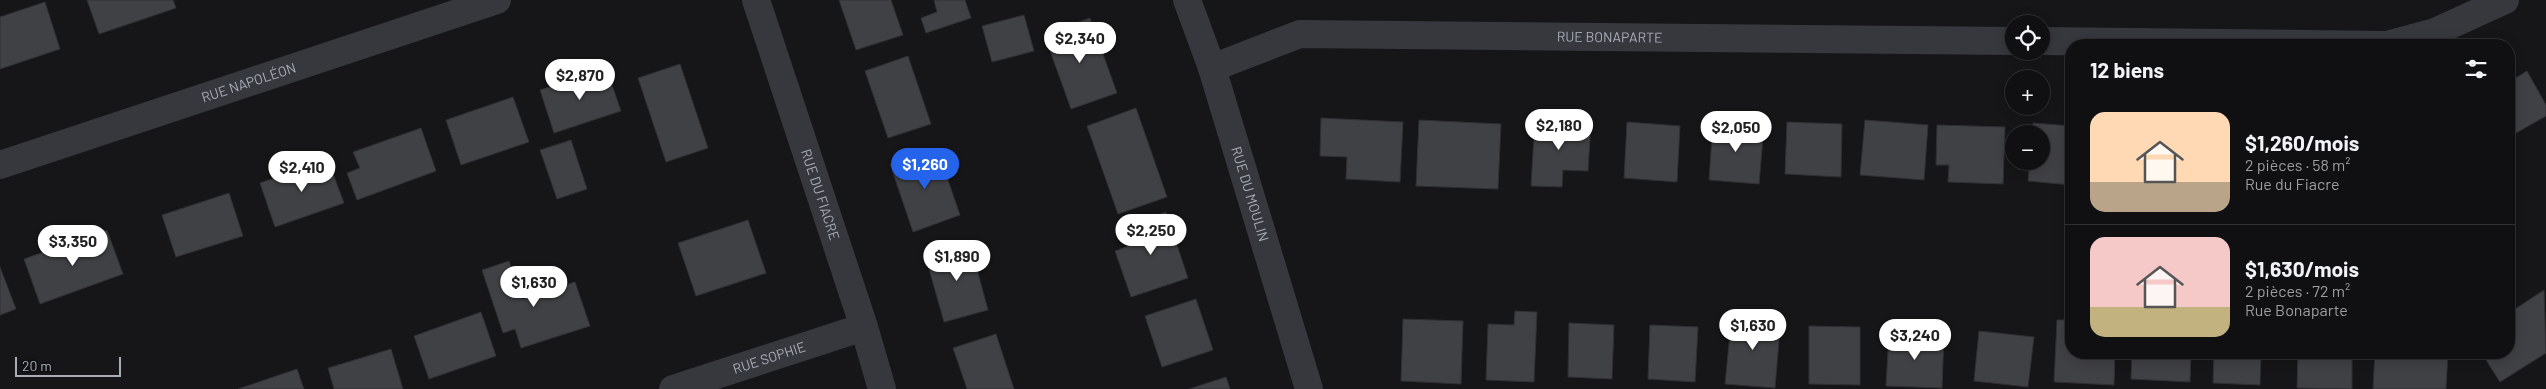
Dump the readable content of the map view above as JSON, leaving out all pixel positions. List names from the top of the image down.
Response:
{
  "streets": {
    "street": [
      "RUE BONAPARTE",
      "RUE NAPOLÉON",
      "RUE DU FIACRE",
      "RUE DU MOULIN",
      "RUE SOPHIE"
    ]
  },
  "crossings": [
    ["RUE BONAPARTE", "RUE DU MOULIN"],
    ["RUE DU FIACRE", "RUE SOPHIE"]
  ],
  "scale_bar": "20 m",
  "page": {
    "map_buttons": ["+", "−"],
    "price": [
      "$2,340",
      "$2,870",
      "$2,180",
      "$2,050",
      "$1,260",
      "$2,410",
      "$2,250",
      "$3,350",
      "$1,890",
      "$1,630",
      "$1,630",
      "$3,240"
    ],
    "heading": "12 biens",
    "list": [
      {
        "name": "$1,260/mois",
        "note": "2 pièces · 58 m² · Rue du Fiacre"
      },
      {
        "name": "$1,630/mois",
        "note": "2 pièces · 72 m² · Rue Bonaparte"
      }
    ],
    "scale": "20 m"
  }
}
